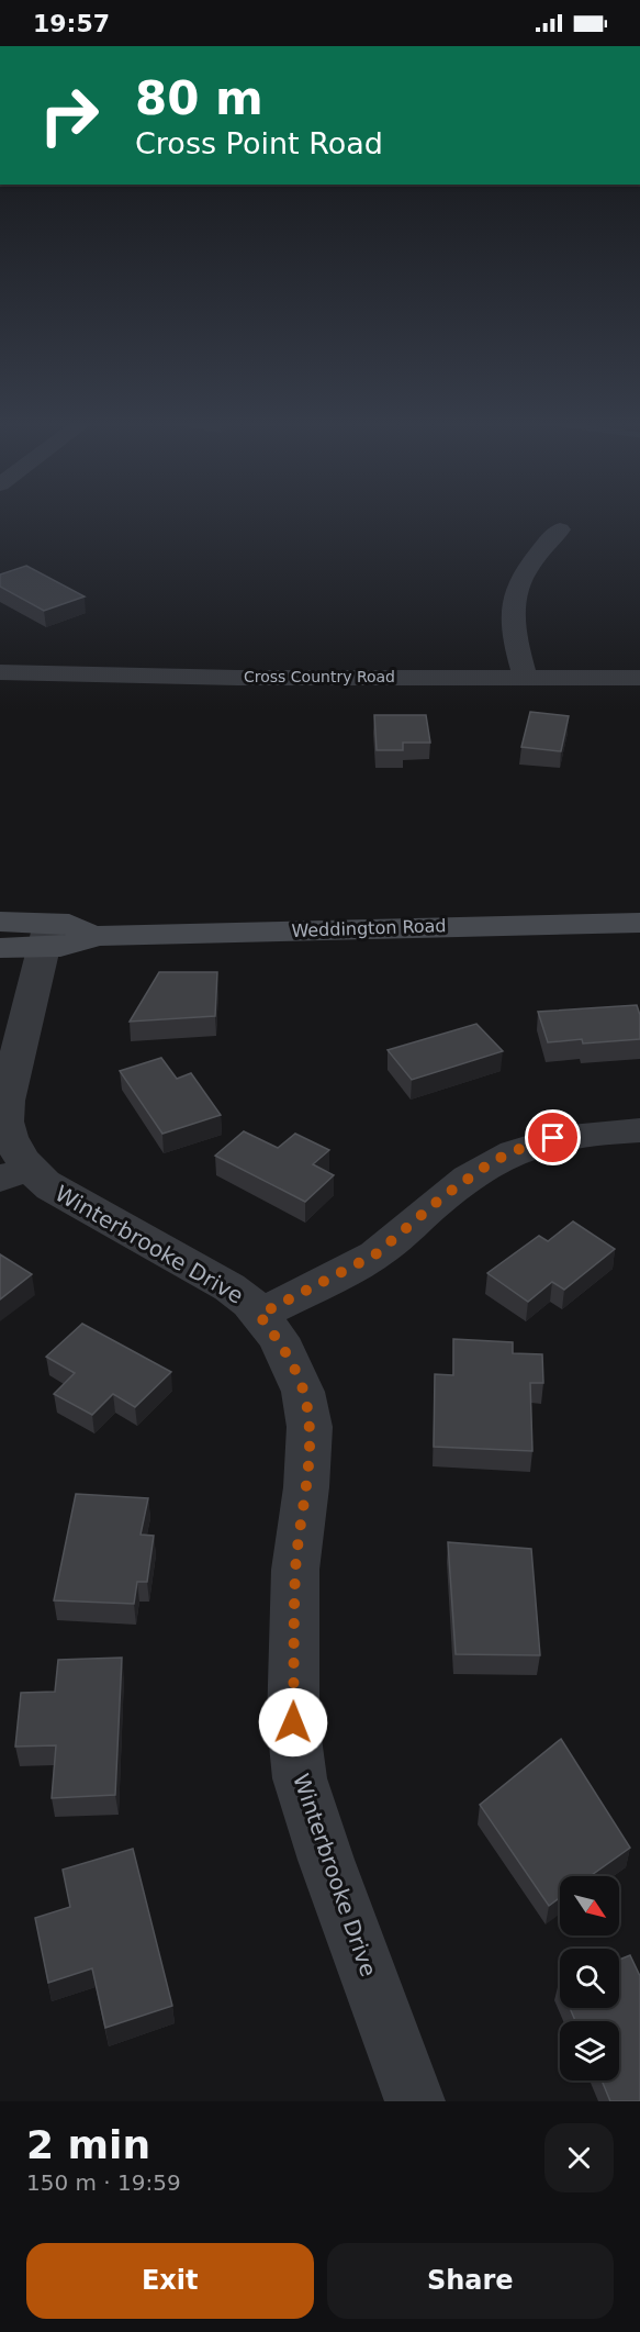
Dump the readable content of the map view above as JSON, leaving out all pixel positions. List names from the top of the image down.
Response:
{
  "streets": {
    "main road": ["Weddington Road"],
    "street": ["Cross Country Road", "Winterbrooke Drive"]
  },
  "crossings": [
    ["Weddington Road", "Winterbrooke Drive"]
  ],
  "north": "bottom right",
  "page": {
    "status": "19:57",
    "turn": ["80 m", "Cross Point Road"],
    "heading": ["2 min", "150 m · 19:59"],
    "buttons": ["Exit", "Share"]
  }
}
